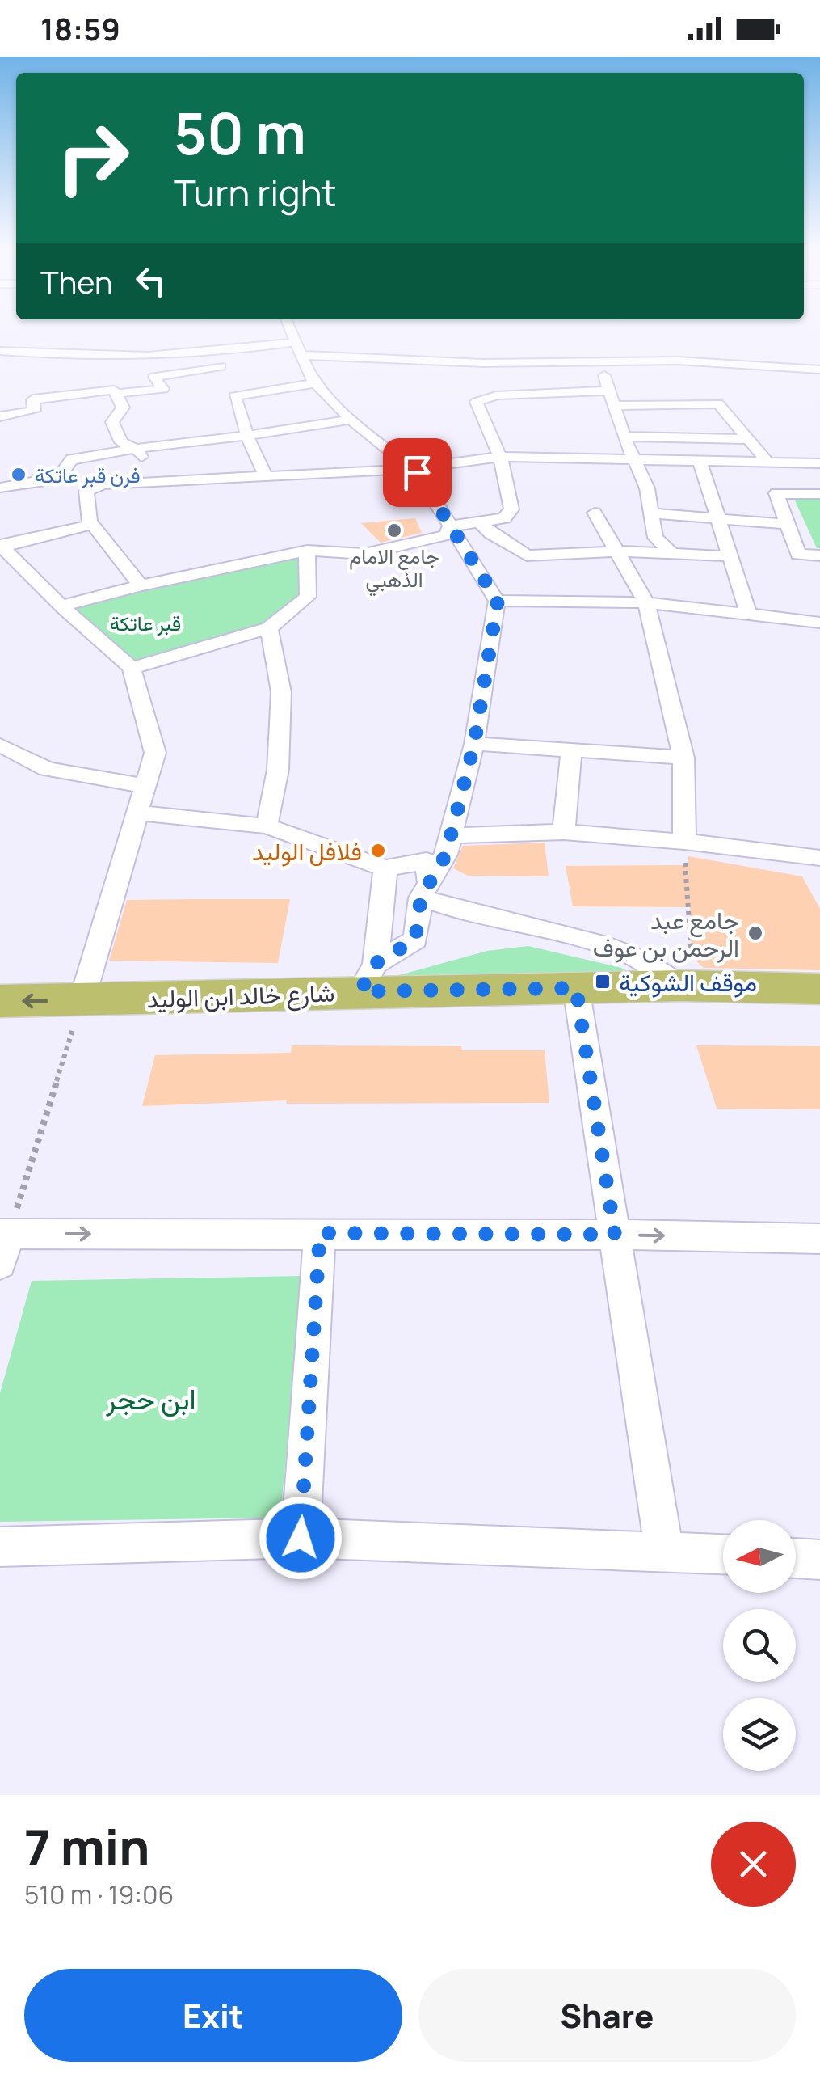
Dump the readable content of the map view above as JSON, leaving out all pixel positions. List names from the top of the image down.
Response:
{
  "streets": {
    "main road": ["شارع خالد ابن الوليد"]
  },
  "parks": ["قبر عاتكة", "ابن حجر"],
  "places": {
    "other": [
      "فرن قبر عاتكة",
      "جامع الامام الذهبي",
      "فلافل الوليد",
      "جامع عبد الرحمن بن عوف"
    ],
    "transit": ["موقف الشوكية"]
  },
  "north": "left",
  "page": {
    "status": "18:59",
    "turn": ["50 m", "Turn right"],
    "then": "Then",
    "heading": ["7 min", "510 m · 19:06"],
    "buttons": ["Exit", "Share"]
  }
}
